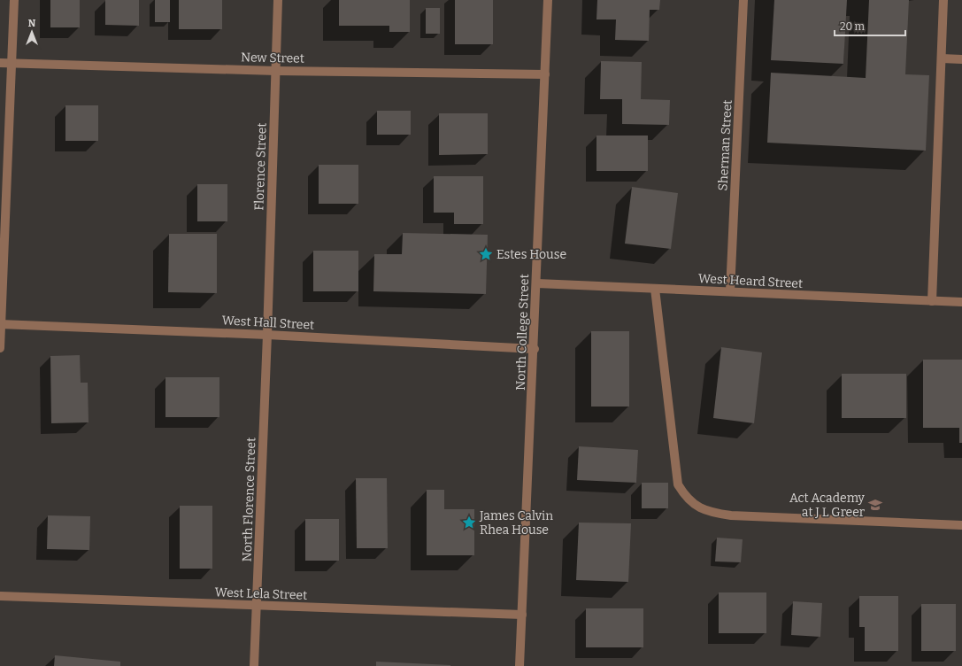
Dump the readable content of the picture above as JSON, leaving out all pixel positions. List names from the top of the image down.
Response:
{
  "streets": {
    "street": [
      "New Street",
      "Sherman Street",
      "Florence Street",
      "West Heard Street",
      "West Hall Street",
      "North College Street",
      "North Florence Street",
      "West Lela Street"
    ]
  },
  "crossings": [
    ["New Street", "Florence Street"],
    ["New Street", "North College Street"],
    ["Sherman Street", "West Heard Street"],
    ["Florence Street", "West Hall Street"],
    ["Florence Street", "North Florence Street"],
    ["West Heard Street", "North College Street"],
    ["West Hall Street", "North College Street"],
    ["West Hall Street", "North Florence Street"],
    ["North College Street", "West Lela Street"],
    ["North Florence Street", "West Lela Street"]
  ],
  "places": {
    "place": ["Estes House", "James Calvin Rhea House"],
    "school or university": ["Act Academy at J L Greer"]
  },
  "scale_bar": "20 m",
  "north": "top"
}
